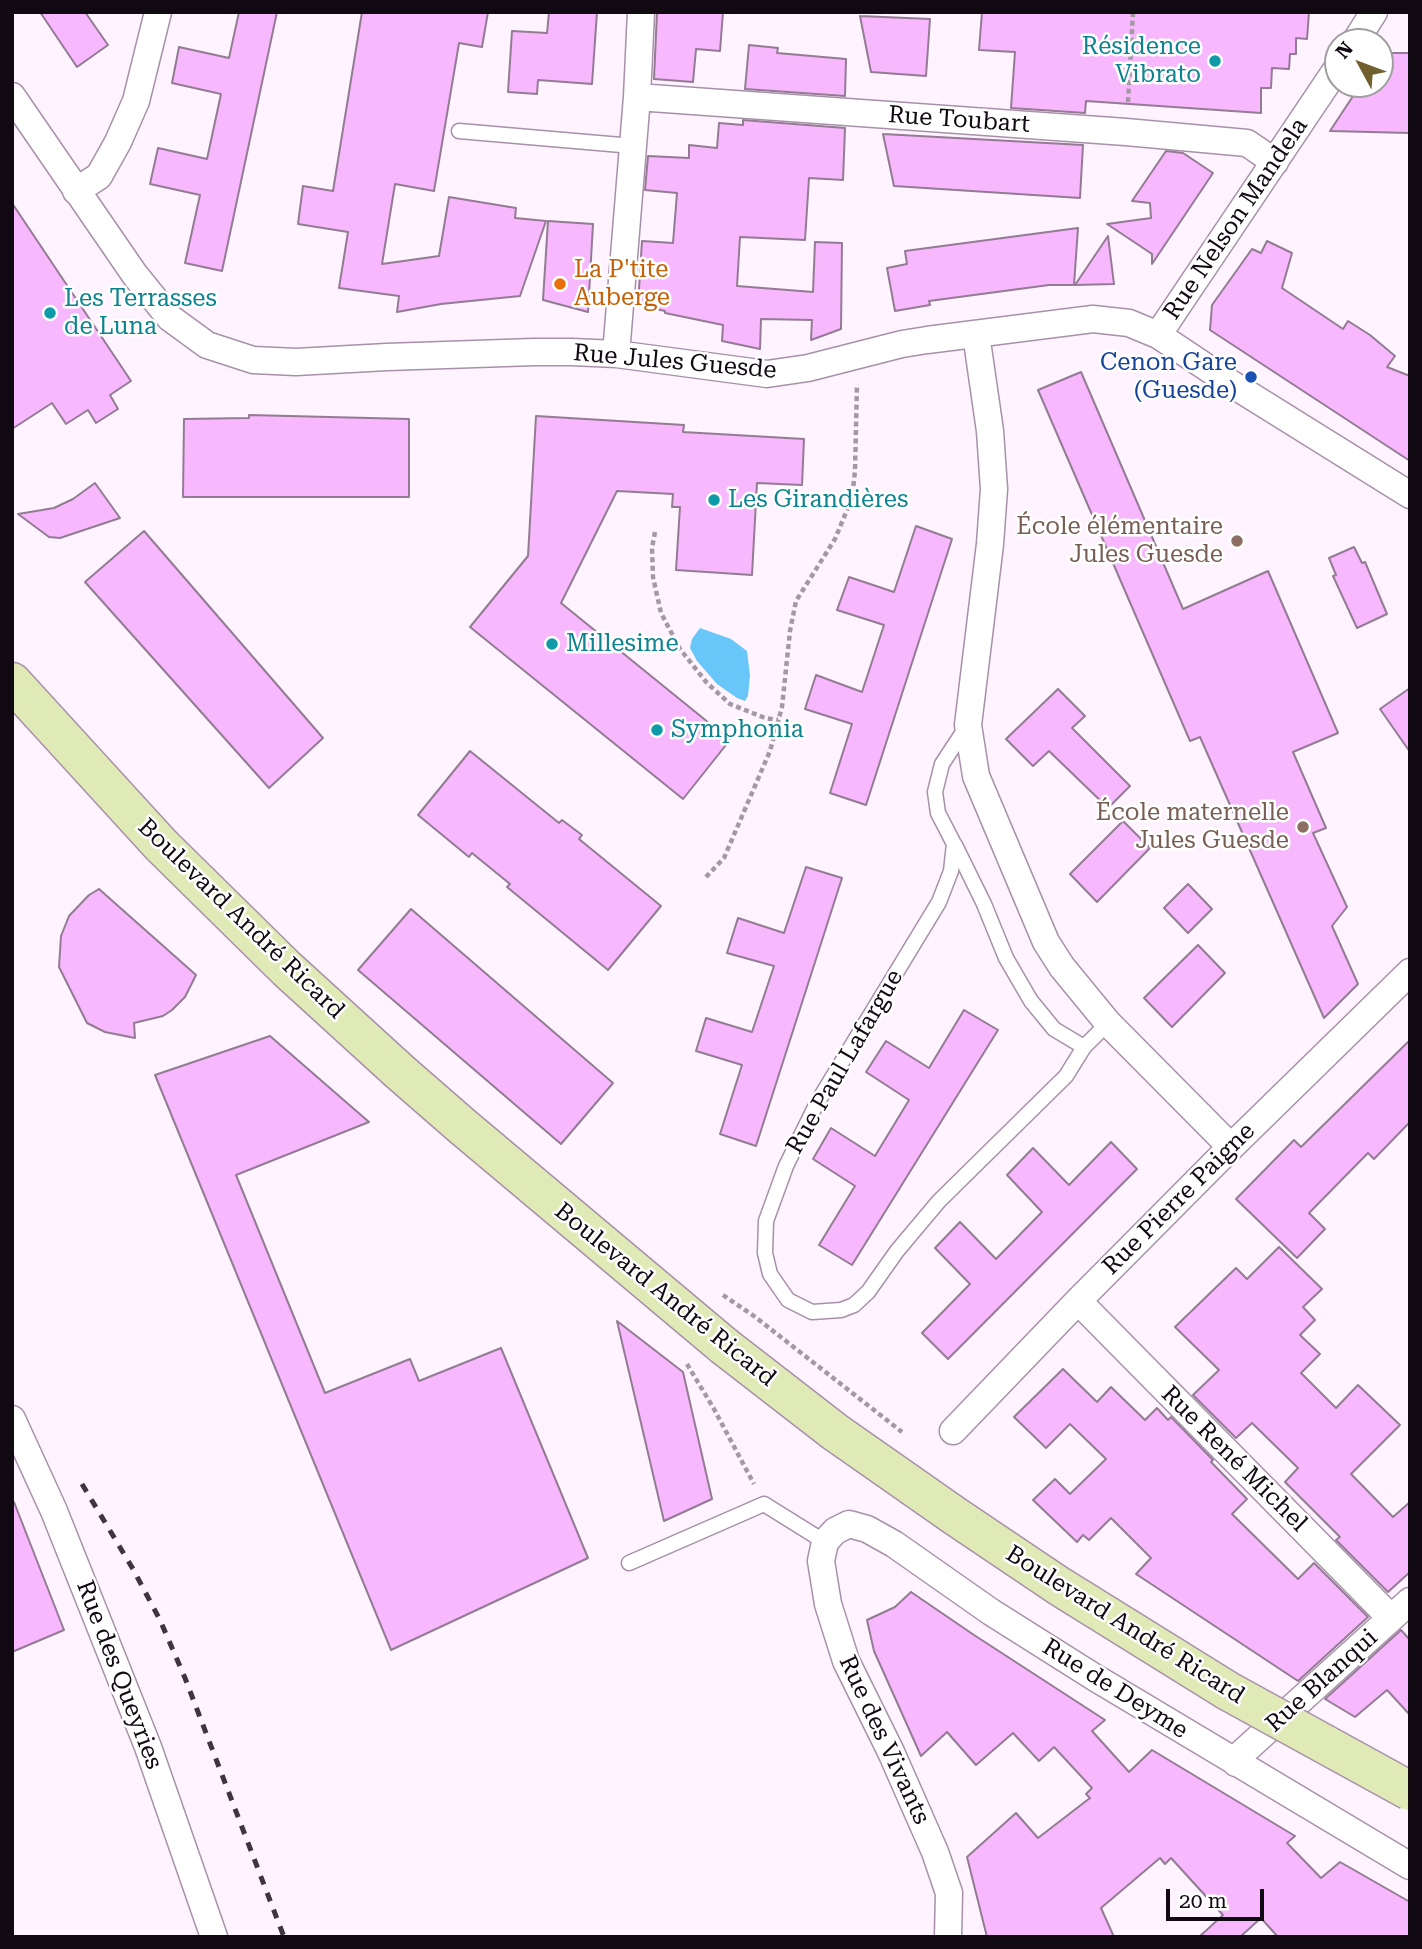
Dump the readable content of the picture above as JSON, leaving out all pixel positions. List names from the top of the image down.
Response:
{
  "streets": {
    "main road": ["Boulevard André Ricard"],
    "street": [
      "Rue Toubart",
      "Rue Nelson Mandela",
      "Rue Jules Guesde",
      "Rue Pierre Paigne",
      "Rue René Michel",
      "Rue des Queyries",
      "Rue Blanqui",
      "Rue de Deyme",
      "Rue des Vivants"
    ],
    "lane": ["Rue Paul Lafargue"]
  },
  "crossings": [
    ["Rue Toubart", "Rue Nelson Mandela"],
    ["Rue Nelson Mandela", "Rue Jules Guesde"],
    ["Rue Pierre Paigne", "Rue René Michel"],
    ["Rue René Michel", "Rue Blanqui"],
    ["Rue Blanqui", "Rue de Deyme"],
    ["Rue de Deyme", "Rue des Vivants"]
  ],
  "places": [
    "Résidence Vibrato",
    "La P'tite Auberge",
    "Les Terrasses de Luna",
    "Cenon Gare (Guesde)",
    "Les Girandières",
    "École élémentaire Jules Guesde",
    "Millesime",
    "Symphonia",
    "École maternelle Jules Guesde"
  ],
  "scale_bar": "20 m",
  "north": "top left"
}
